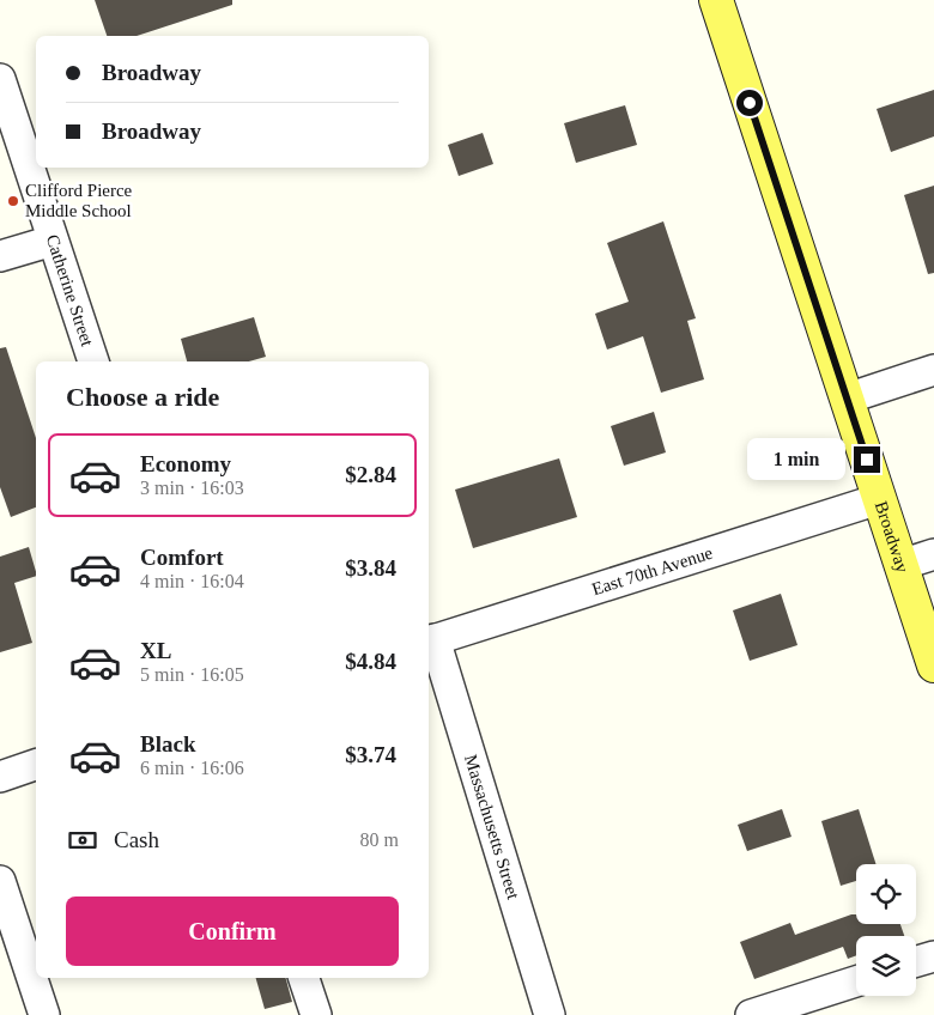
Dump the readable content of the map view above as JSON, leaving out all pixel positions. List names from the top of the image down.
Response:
{
  "streets": {
    "main road": ["Broadway"],
    "street": ["Catherine Street", "East 70th Avenue", "Massachusetts Street"]
  },
  "crossings": [
    ["Broadway", "East 70th Avenue"],
    ["East 70th Avenue", "Massachusetts Street"]
  ],
  "places": ["Clifford Pierce Middle School"],
  "page": {
    "banner": ["Broadway", "Broadway"],
    "heading": "Choose a ride",
    "list": [
      {
        "name": "Economy",
        "note": "3 min · 16:03",
        "value": "$2.84"
      },
      {
        "name": "Comfort",
        "note": "4 min · 16:04",
        "value": "$3.84"
      },
      {
        "name": "XL",
        "note": "5 min · 16:05",
        "value": "$4.84"
      },
      {
        "name": "Black",
        "note": "6 min · 16:06",
        "value": "$3.74"
      }
    ],
    "bubble": "1 min",
    "pay": ["Cash", "80 m"],
    "buttons": "Confirm"
  }
}
